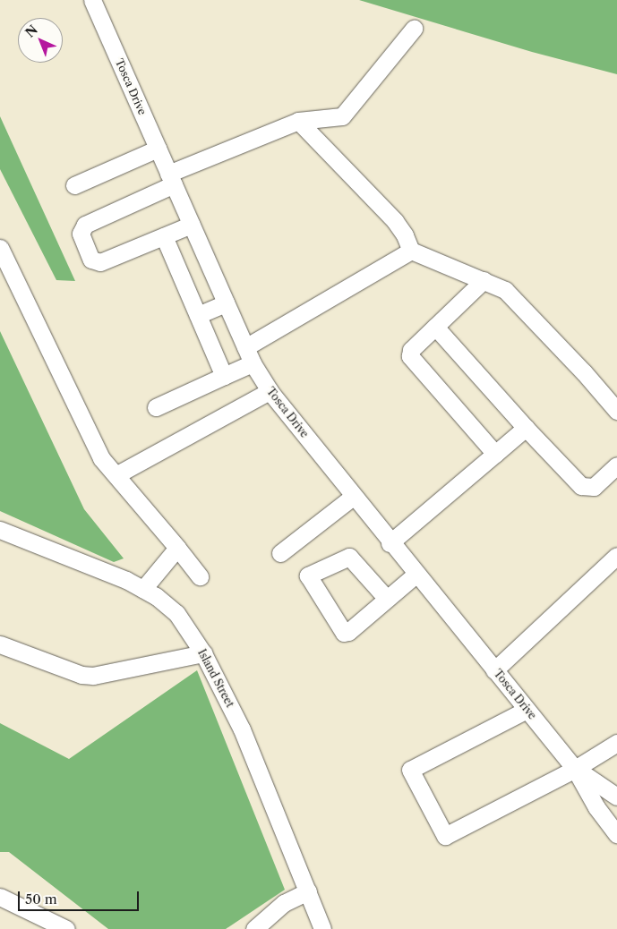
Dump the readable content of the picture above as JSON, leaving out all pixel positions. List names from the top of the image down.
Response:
{
  "streets": {
    "street": ["Tosca Drive", "Island Street"]
  },
  "scale_bar": "50 m",
  "north": "top left"
}
